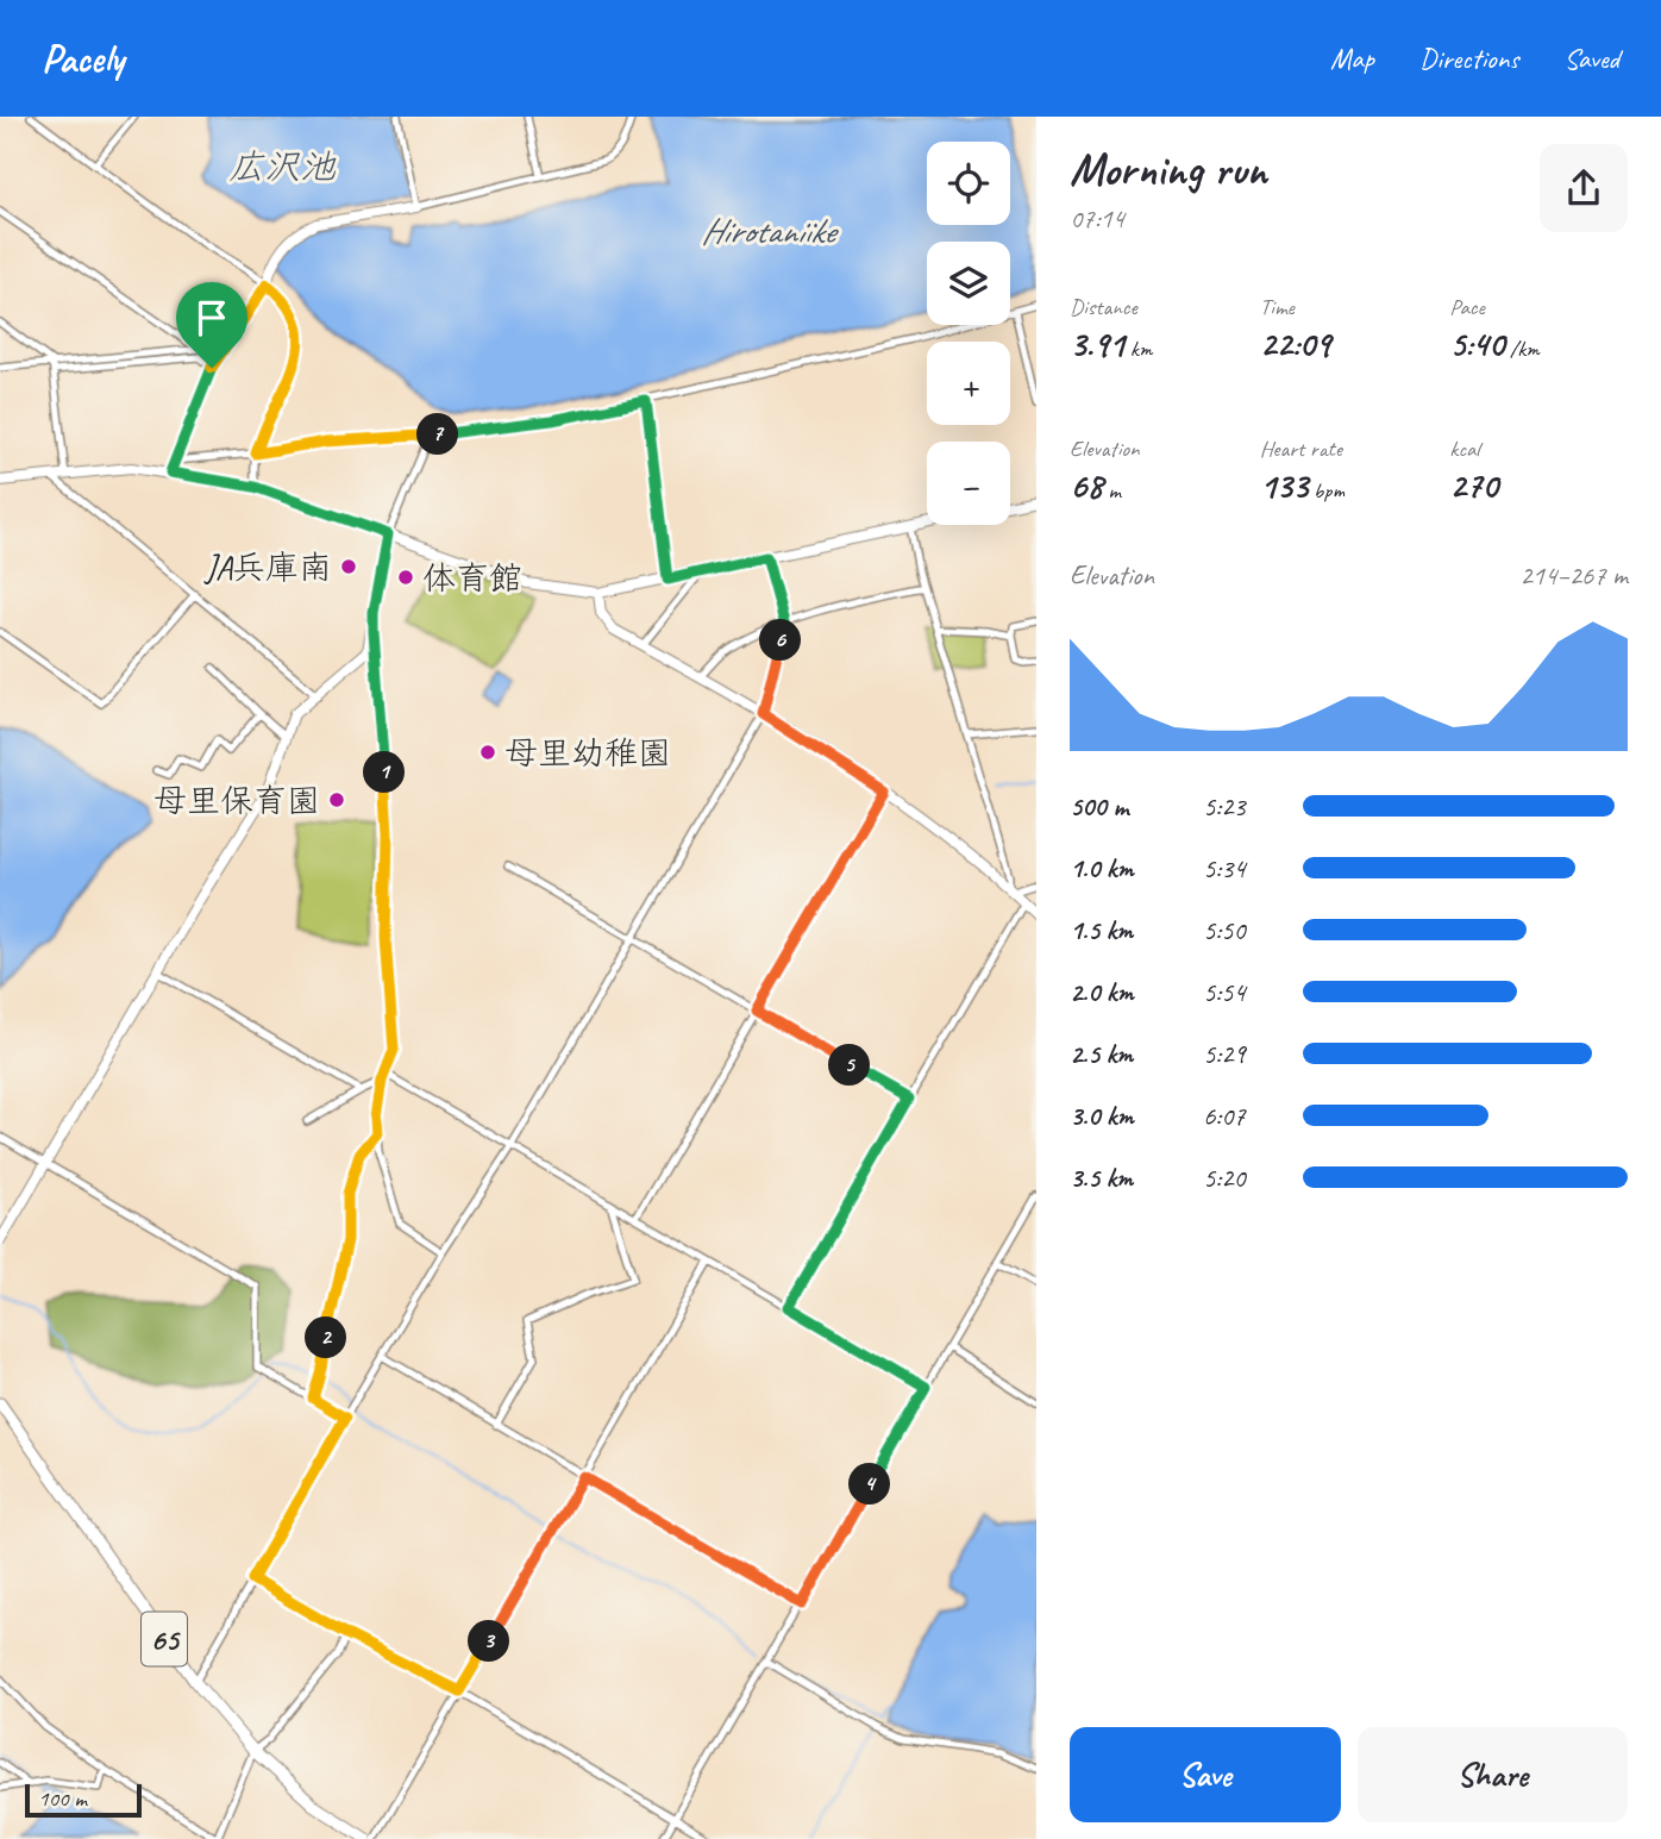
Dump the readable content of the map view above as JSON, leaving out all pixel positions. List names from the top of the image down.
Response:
{
  "streets": {
    "main road": ["65"]
  },
  "water": ["広沢池", "Hirotaniike"],
  "places": [
    "JA兵庫南",
    "体育館",
    "母里幼稚園",
    "母里保育園"
  ],
  "scale_bar": "100 m",
  "page": {
    "header": "Pacely",
    "nav": ["Map", "Directions", "Saved"],
    "heading": ["Morning run", "07:14"],
    "map_buttons": ["+", "−"],
    "stats": [
      ["Distance", "3.91 km"],
      ["Time", "22:09"],
      ["Pace", "5:40 /km"],
      ["Elevation", "68 m"],
      ["Heart rate", "133 bpm"],
      ["kcal", "270"]
    ],
    "pins": [
      "7",
      "6",
      "1",
      "5",
      "2",
      "4",
      "3"
    ],
    "chart": ["Elevation", "214–267 m"],
    "list": [
      {
        "name": "500 m",
        "note": "5:23"
      },
      {
        "name": "1.0 km",
        "note": "5:34"
      },
      {
        "name": "1.5 km",
        "note": "5:50"
      },
      {
        "name": "2.0 km",
        "note": "5:54"
      },
      {
        "name": "2.5 km",
        "note": "5:29"
      },
      {
        "name": "3.0 km",
        "note": "6:07"
      },
      {
        "name": "3.5 km",
        "note": "5:20"
      }
    ],
    "buttons": ["Save", "Share"],
    "scale": "100 m"
  }
}
